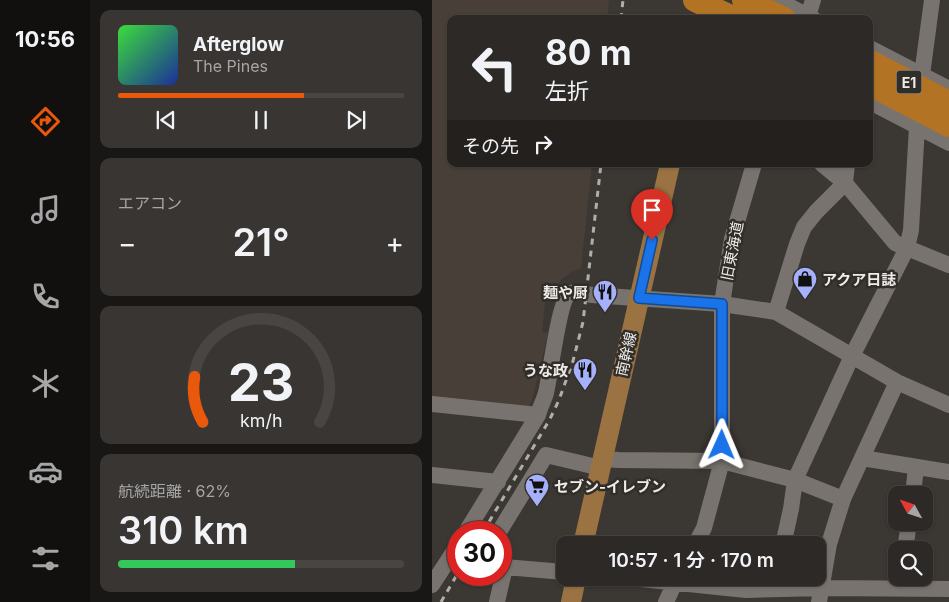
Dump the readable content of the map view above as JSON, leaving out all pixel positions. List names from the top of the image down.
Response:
{
  "streets": {
    "highway": ["E1"],
    "main road": ["南幹線"],
    "street": ["旧東海道"]
  },
  "places": {
    "shop": ["アクア日誌"],
    "restaurant": ["麺や厨", "うな政"],
    "supermarket": ["セブン-イレブン"]
  },
  "north": "top left",
  "page": {
    "tabs": "10:56",
    "turn": ["80 m", "左折"],
    "song": ["Afterglow", "The Pines"],
    "then": "その先",
    "tile": [
      "エアコン",
      ["航続距離 · 62%", "310 km"]
    ],
    "heat": ["−", "21°", "+"],
    "limit": "30",
    "trip": "10:57 · 1 分 · 170 m",
    "gauge": ["23", "km/h"]
  }
}
